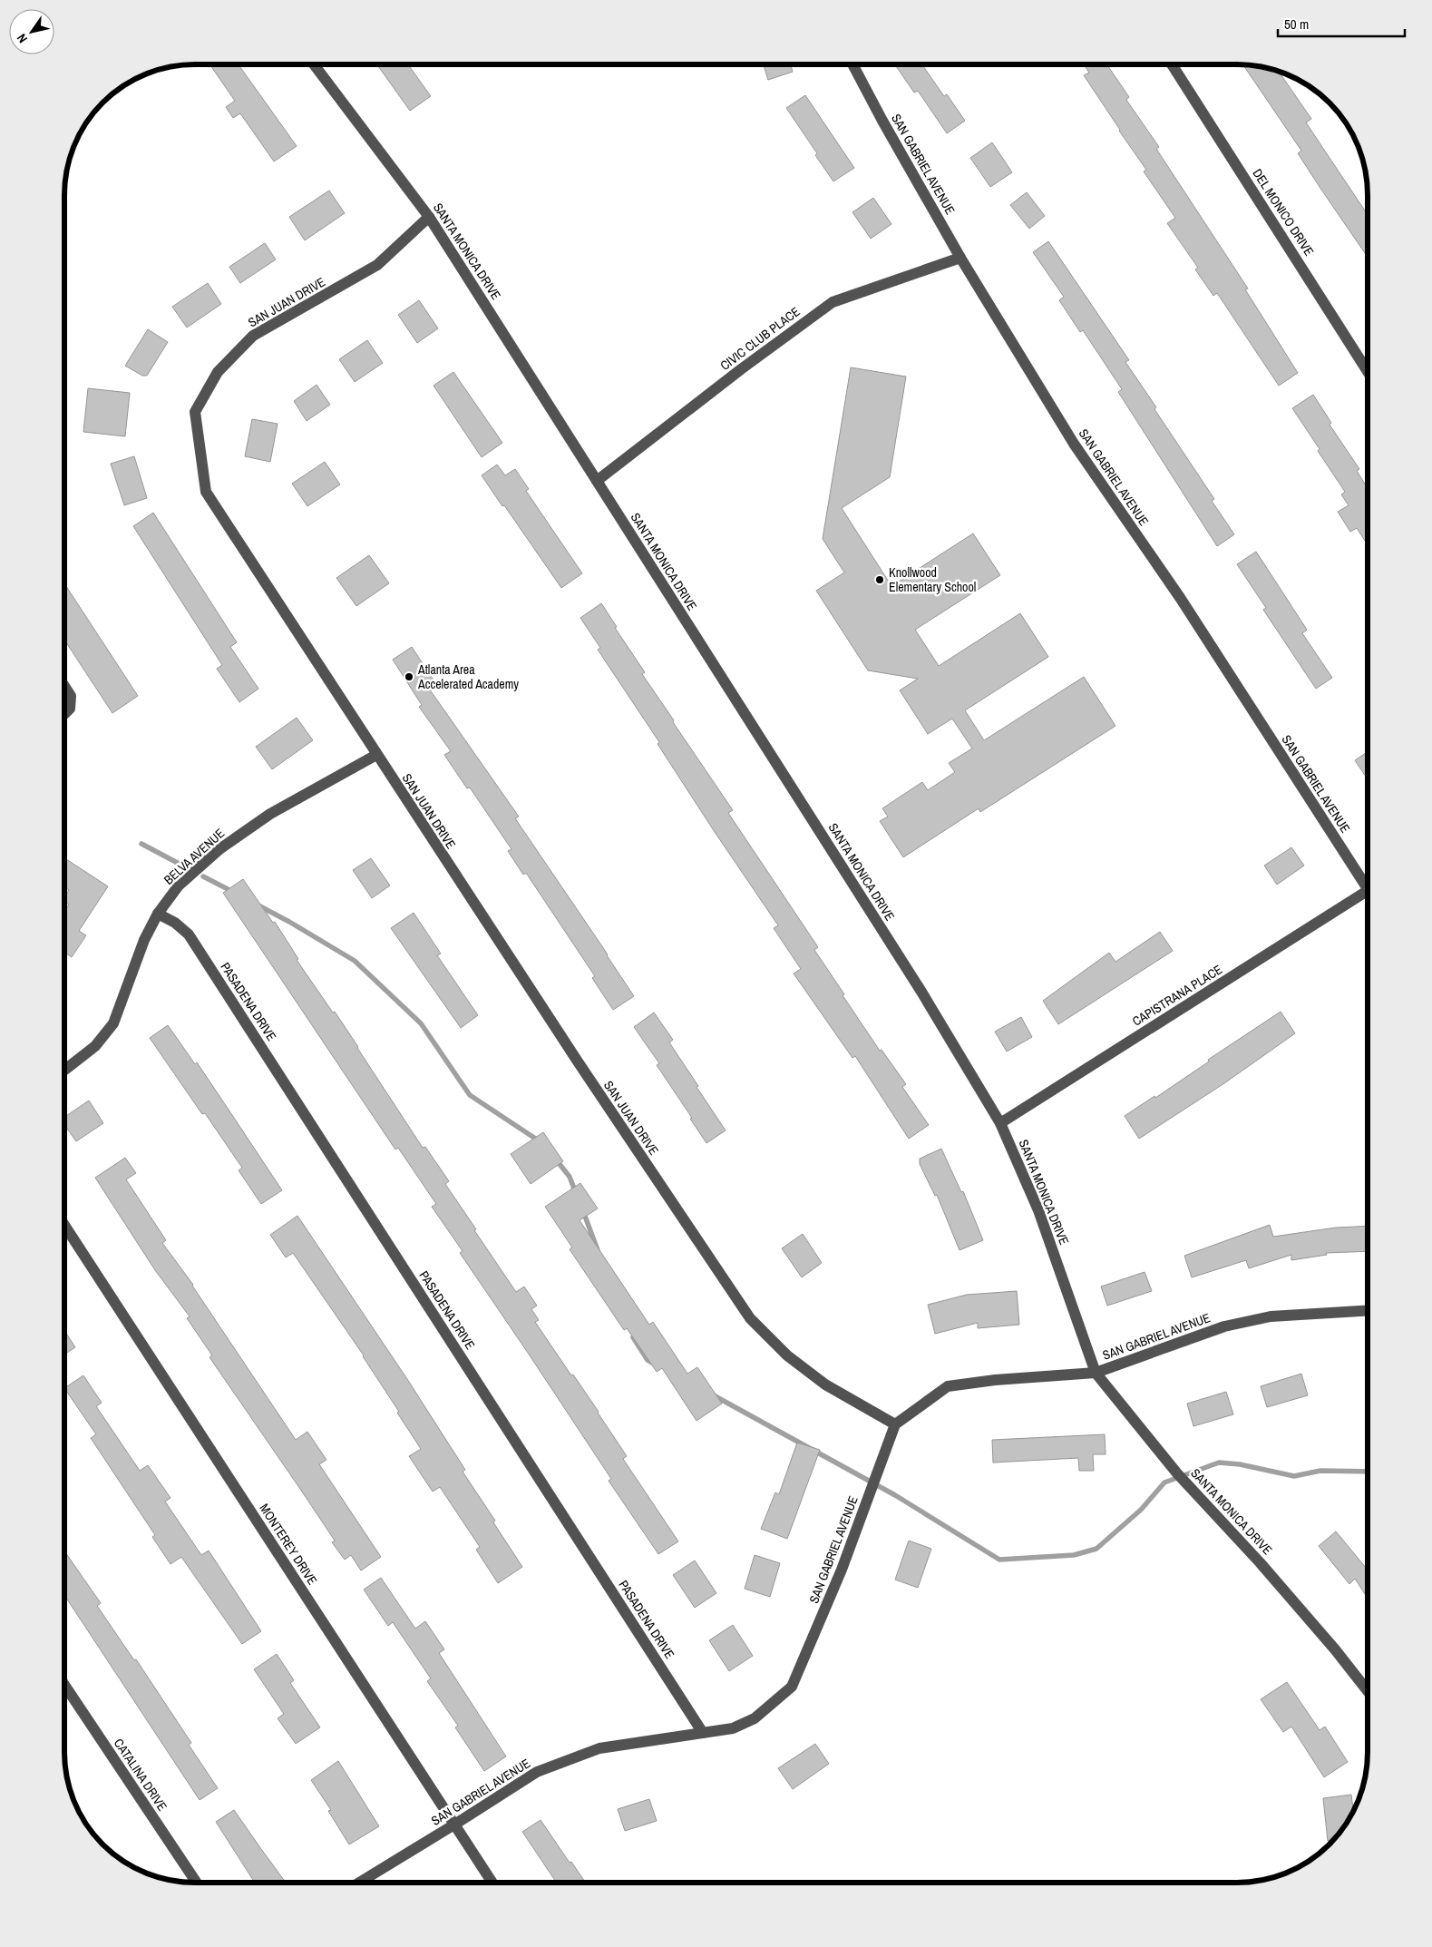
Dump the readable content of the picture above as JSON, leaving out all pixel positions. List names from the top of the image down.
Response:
{
  "streets": {
    "street": [
      "SAN GABRIEL AVENUE",
      "DEL MONICO DRIVE",
      "SANTA MONICA DRIVE",
      "SAN JUAN DRIVE",
      "CIVIC CLUB PLACE",
      "BELVA AVENUE",
      "CAPISTRANA PLACE",
      "PASADENA DRIVE",
      "MONTEREY DRIVE",
      "CATALINA DRIVE"
    ]
  },
  "crossings": [
    ["SAN GABRIEL AVENUE", "SANTA MONICA DRIVE"],
    ["SAN GABRIEL AVENUE", "SAN JUAN DRIVE"],
    ["SAN GABRIEL AVENUE", "CIVIC CLUB PLACE"],
    ["SAN GABRIEL AVENUE", "PASADENA DRIVE"],
    ["SAN GABRIEL AVENUE", "MONTEREY DRIVE"],
    ["SANTA MONICA DRIVE", "SAN JUAN DRIVE"],
    ["SANTA MONICA DRIVE", "CIVIC CLUB PLACE"],
    ["SANTA MONICA DRIVE", "CAPISTRANA PLACE"],
    ["SAN JUAN DRIVE", "BELVA AVENUE"],
    ["BELVA AVENUE", "PASADENA DRIVE"]
  ],
  "places": ["Knollwood Elementary School", "Atlanta Area Accelerated Academy"],
  "scale_bar": "50 m",
  "north": "bottom left"
}
